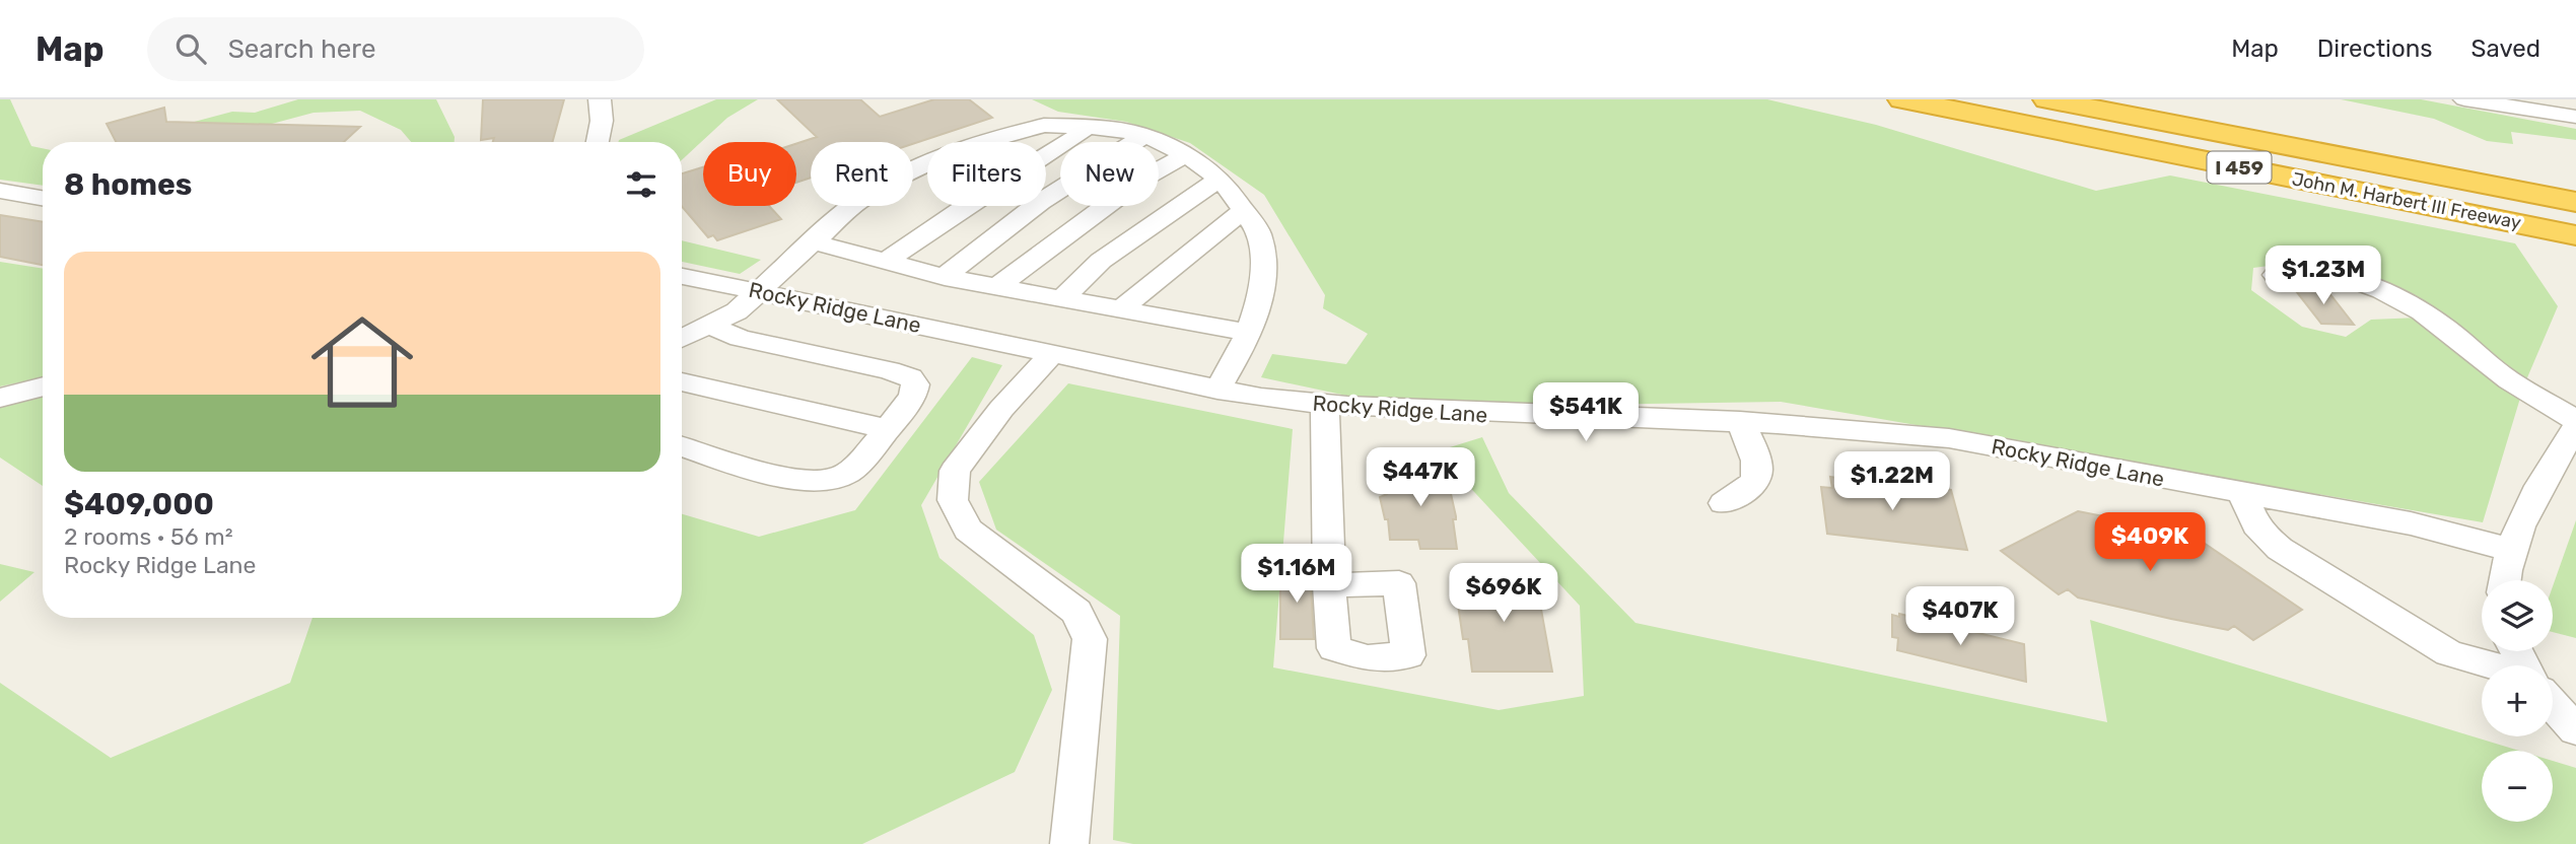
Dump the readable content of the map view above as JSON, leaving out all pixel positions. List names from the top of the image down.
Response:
{
  "streets": {
    "highway": ["I 459", "John M. Harbert III Freeway"],
    "street": ["Rocky Ridge Lane"]
  },
  "page": {
    "header": "Map",
    "search": "Search here",
    "nav": ["Map", "Directions", "Saved"],
    "chip": [
      "Buy",
      "Rent",
      "Filters",
      "New"
    ],
    "heading": "8 homes",
    "list": [
      {
        "name": "$409,000",
        "note": "2 rooms · 56 m² · Rocky Ridge Lane"
      }
    ],
    "price": [
      "$1.23M",
      "$541K",
      "$447K",
      "$1.22M",
      "$409K",
      "$1.16M",
      "$696K",
      "$407K"
    ],
    "map_buttons": ["+", "−"]
  }
}
